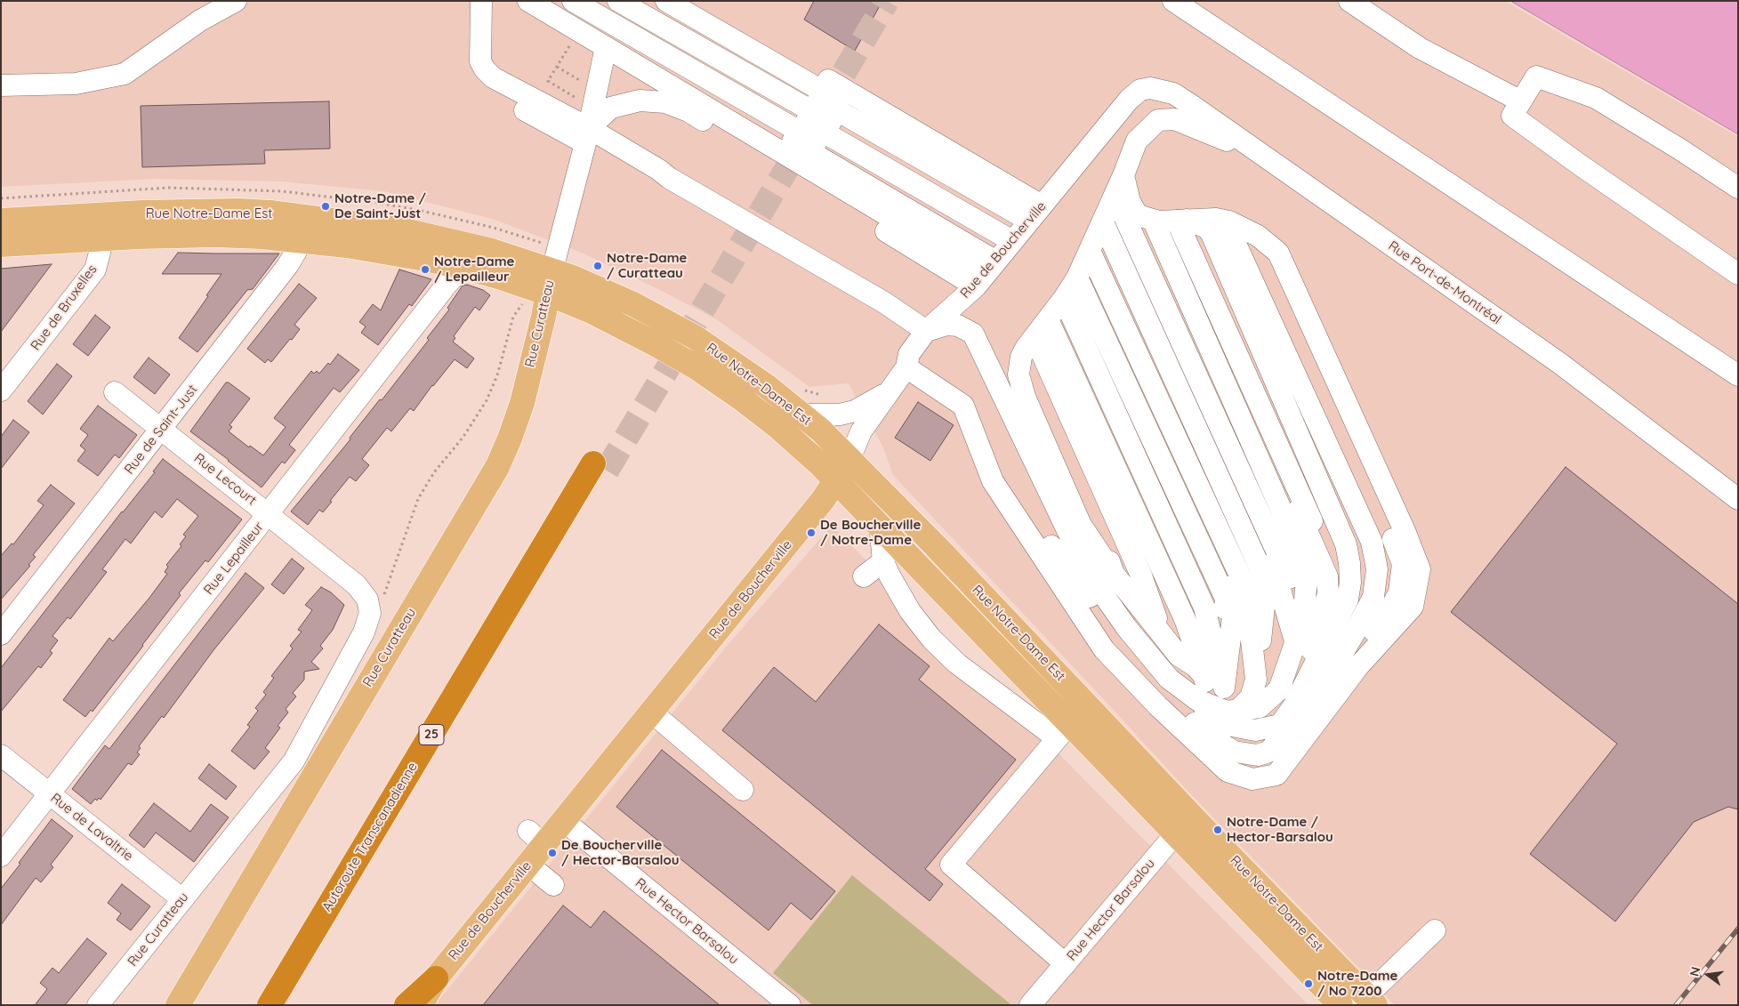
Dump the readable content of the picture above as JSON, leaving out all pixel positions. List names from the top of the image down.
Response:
{
  "streets": {
    "highway": ["25", "Autoroute Transcanadienne"],
    "main road": ["Rue Notre-Dame Est", "Rue de Boucherville", "Rue Curatteau"],
    "street": [
      "Rue Port-de-Montréal",
      "Rue de Bruxelles",
      "Rue de Saint-Just",
      "Rue Lecourt",
      "Rue Lepailleur",
      "Rue de Lavaltrie",
      "Rue Hector Barsalou"
    ]
  },
  "crossings": [
    ["Rue Notre-Dame Est", "Rue de Boucherville"],
    ["Rue Notre-Dame Est", "Rue de Bruxelles"],
    ["Rue Notre-Dame Est", "Rue Curatteau"],
    ["Rue Notre-Dame Est", "Rue de Saint-Just"],
    ["Rue Notre-Dame Est", "Rue Lepailleur"],
    ["Rue Notre-Dame Est", "Rue Hector Barsalou"],
    ["Rue de Boucherville", "Rue Port-de-Montréal"],
    ["Rue de Boucherville", "Rue Hector Barsalou"],
    ["Rue Curatteau", "Rue Lecourt"],
    ["Rue Curatteau", "Rue de Lavaltrie"],
    ["Rue de Saint-Just", "Rue Lecourt"],
    ["Rue Lecourt", "Rue Lepailleur"],
    ["Rue Lepailleur", "Rue de Lavaltrie"]
  ],
  "places": [
    "Notre-Dame / De Saint-Just",
    "Notre-Dame / Curatteau",
    "Notre-Dame / Lepailleur",
    "De Boucherville / Notre-Dame",
    "Notre-Dame / Hector-Barsalou",
    "De Boucherville / Hector-Barsalou",
    "Notre-Dame / No 7200"
  ],
  "north": "left"
}
